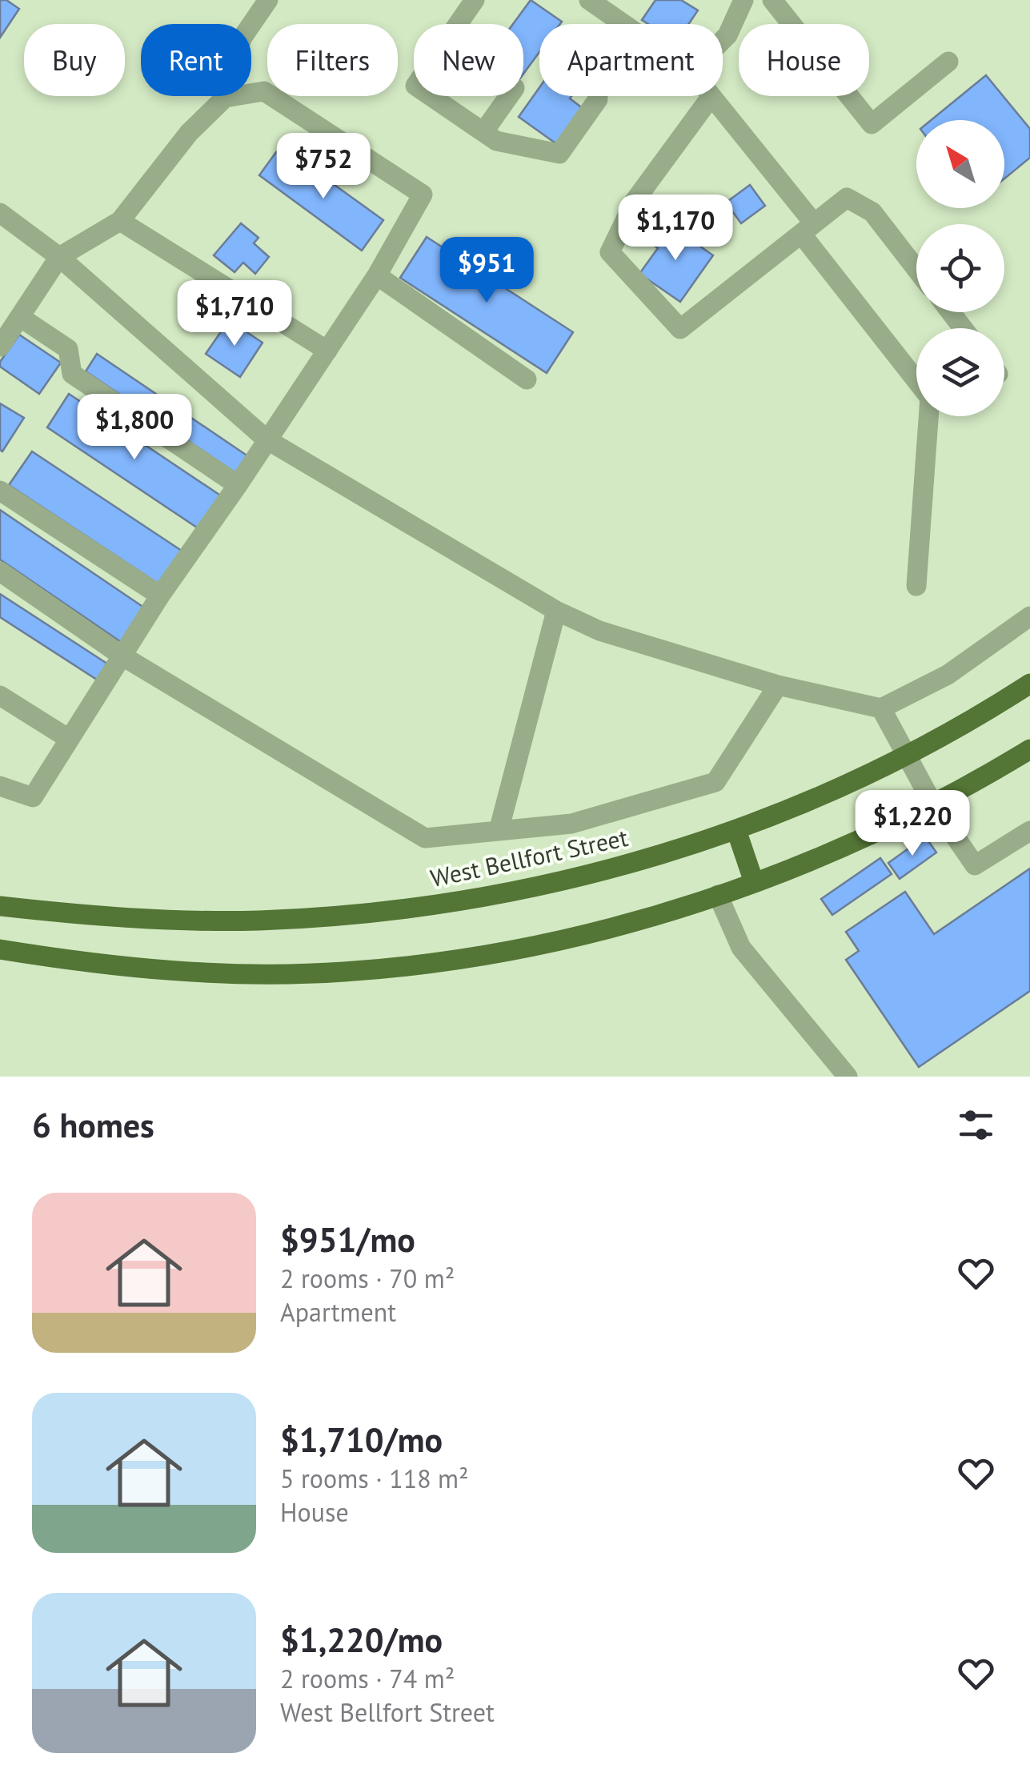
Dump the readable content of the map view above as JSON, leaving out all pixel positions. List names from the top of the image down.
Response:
{
  "streets": {
    "main road": ["West Bellfort Street"]
  },
  "north": "top left",
  "page": {
    "chip": [
      "Buy",
      "Rent",
      "Filters",
      "New",
      "Apartment",
      "House"
    ],
    "price": [
      "$752",
      "$1,170",
      "$951",
      "$1,710",
      "$1,800",
      "$1,220"
    ],
    "heading": "6 homes",
    "list": [
      {
        "name": "$951/mo",
        "note": "2 rooms · 70 m² · Apartment"
      },
      {
        "name": "$1,710/mo",
        "note": "5 rooms · 118 m² · House"
      },
      {
        "name": "$1,220/mo",
        "note": "2 rooms · 74 m² · West Bellfort Street"
      }
    ]
  }
}
